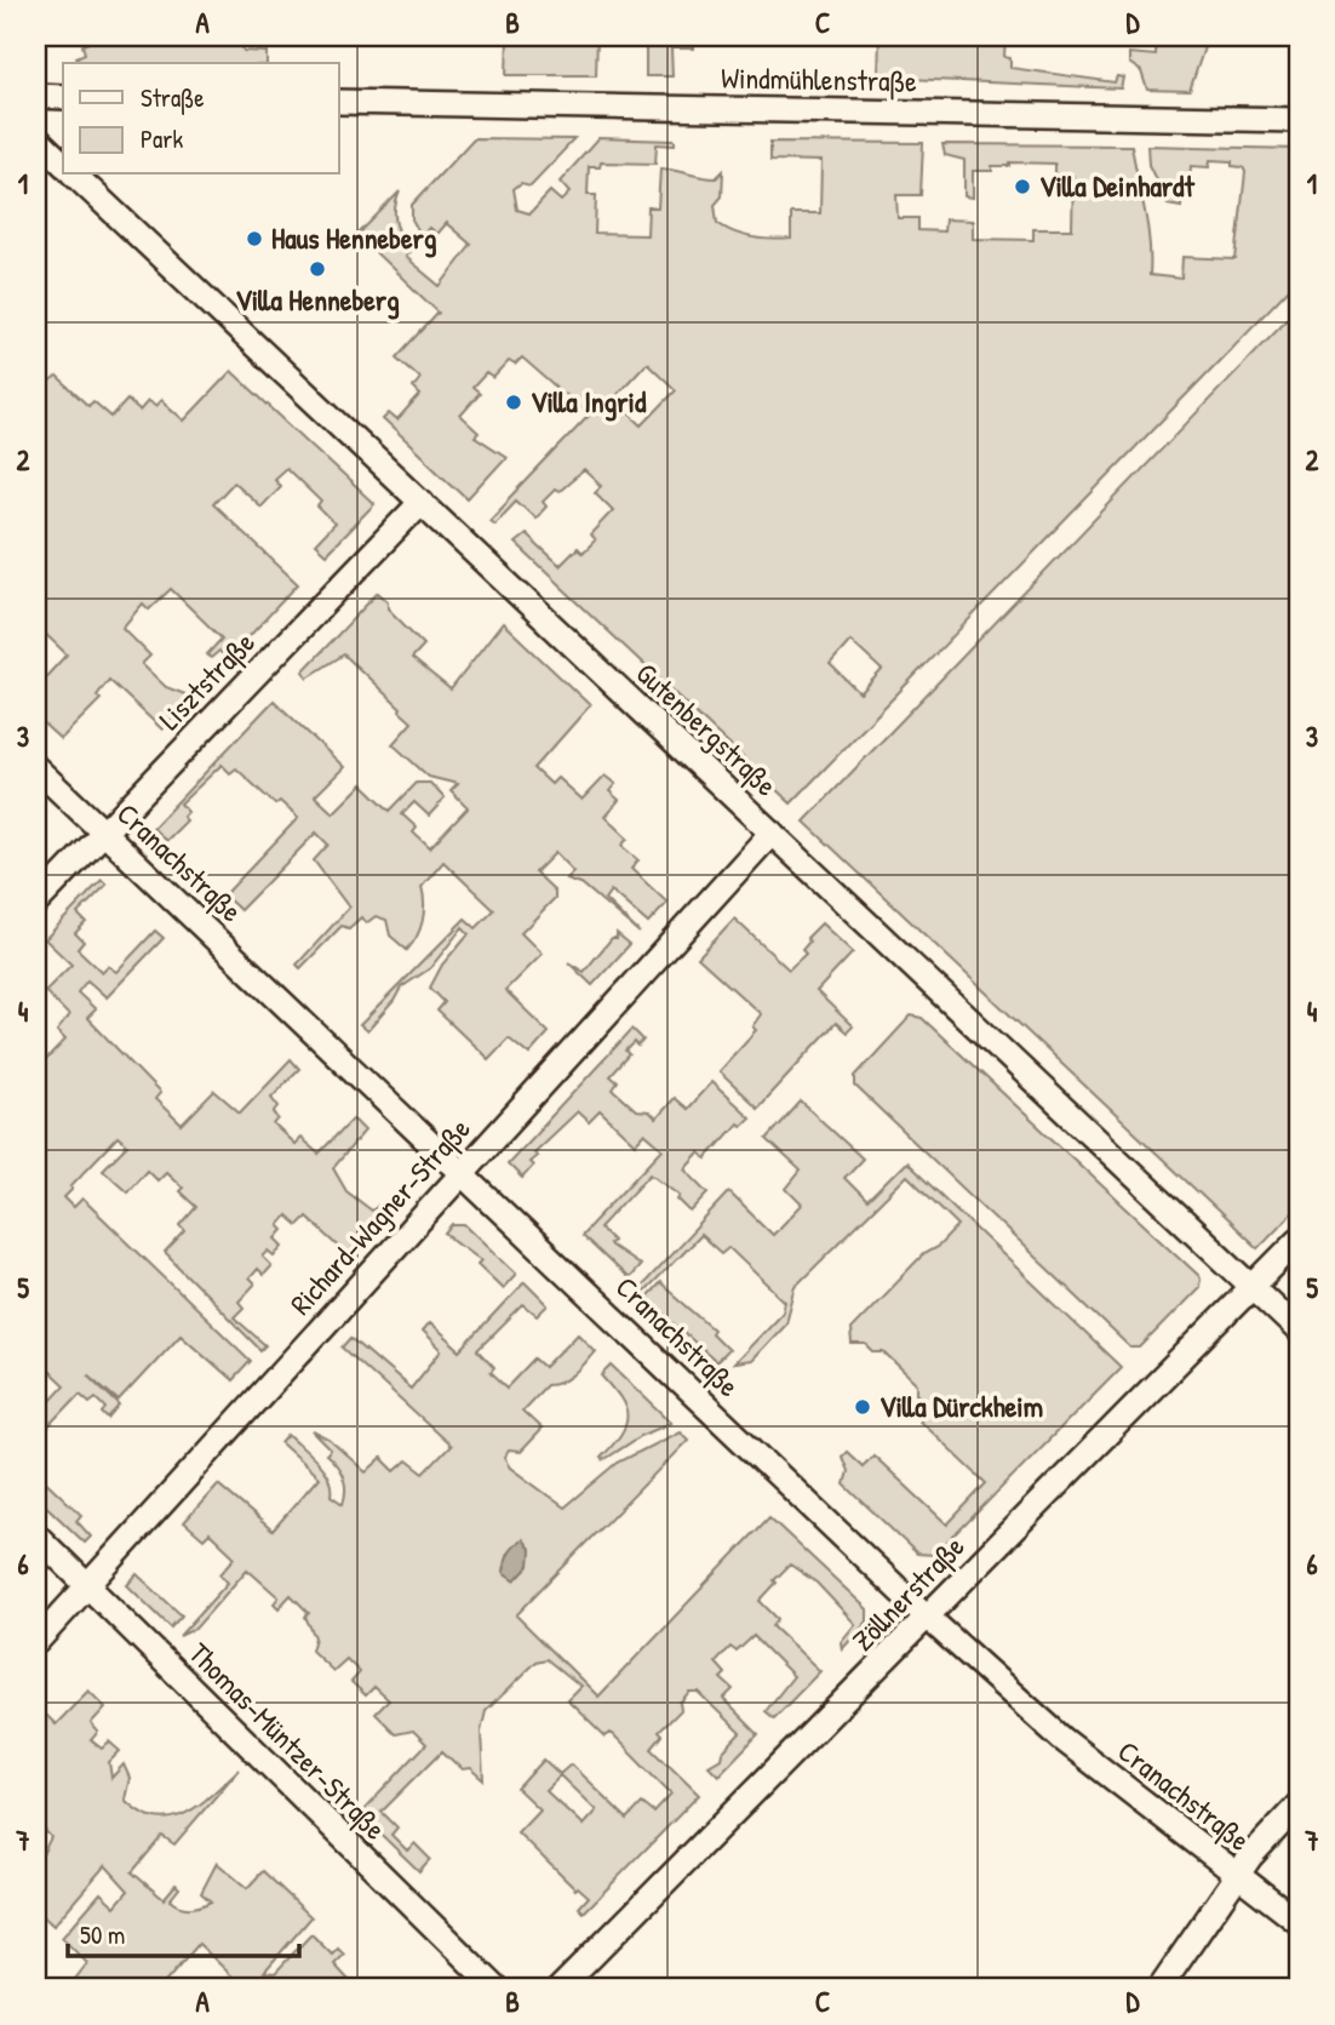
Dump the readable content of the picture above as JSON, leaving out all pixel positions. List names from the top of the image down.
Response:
{
  "streets": {
    "street": [
      "Windmühlenstraße",
      "Lisztstraße",
      "Gutenbergstraße",
      "Cranachstraße",
      "Richard-Wagner-Straße",
      "Zöllnerstraße",
      "Thomas-Müntzer-Straße"
    ]
  },
  "crossings": [
    ["Lisztstraße", "Gutenbergstraße"],
    ["Lisztstraße", "Cranachstraße"],
    ["Gutenbergstraße", "Richard-Wagner-Straße"],
    ["Gutenbergstraße", "Zöllnerstraße"],
    ["Cranachstraße", "Richard-Wagner-Straße"],
    ["Cranachstraße", "Zöllnerstraße"],
    ["Richard-Wagner-Straße", "Thomas-Müntzer-Straße"]
  ],
  "places": [
    "Villa Deinhardt",
    "Haus Henneberg",
    "Villa Henneberg",
    "Villa Ingrid",
    "Villa Dürckheim"
  ],
  "legend": ["Straße", "Park"],
  "scale_bar": "50 m",
  "grid": {
    "columns": [
      "A",
      "B",
      "C",
      "D"
    ],
    "rows": [
      "1",
      "2",
      "3",
      "4",
      "5",
      "6",
      "7"
    ]
  }
}
